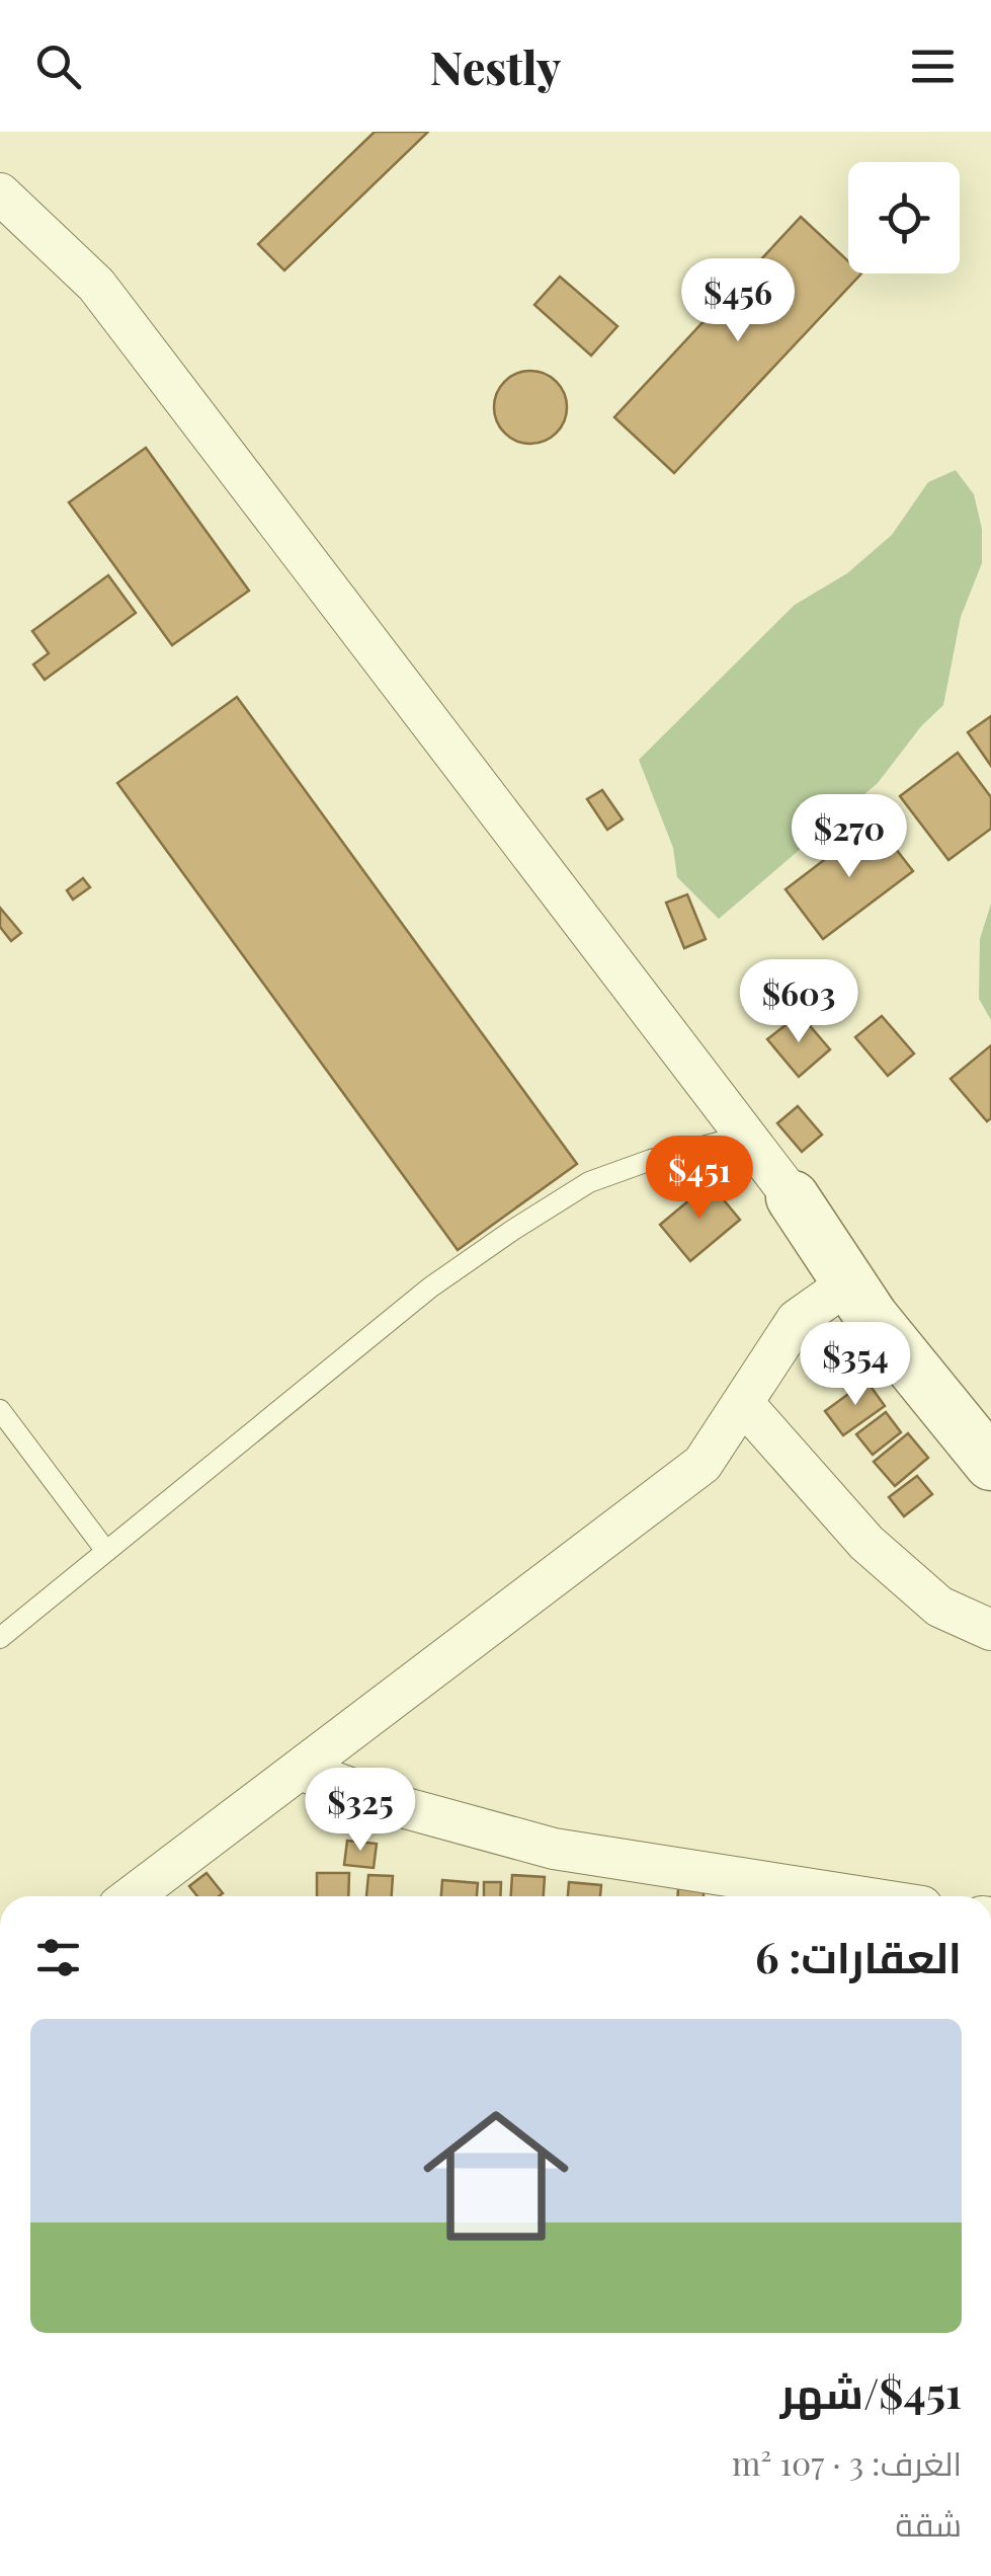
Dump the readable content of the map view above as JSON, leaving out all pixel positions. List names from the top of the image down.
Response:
{
  "page": {
    "header": "Nestly",
    "price": [
      "$456",
      "$270",
      "$603",
      "$451",
      "$354",
      "$325"
    ],
    "heading": "العقارات: 6",
    "list": [
      {
        "name": "$451/شهر",
        "note": "الغرف: 3 · 107 m² · شقة"
      }
    ]
  }
}
